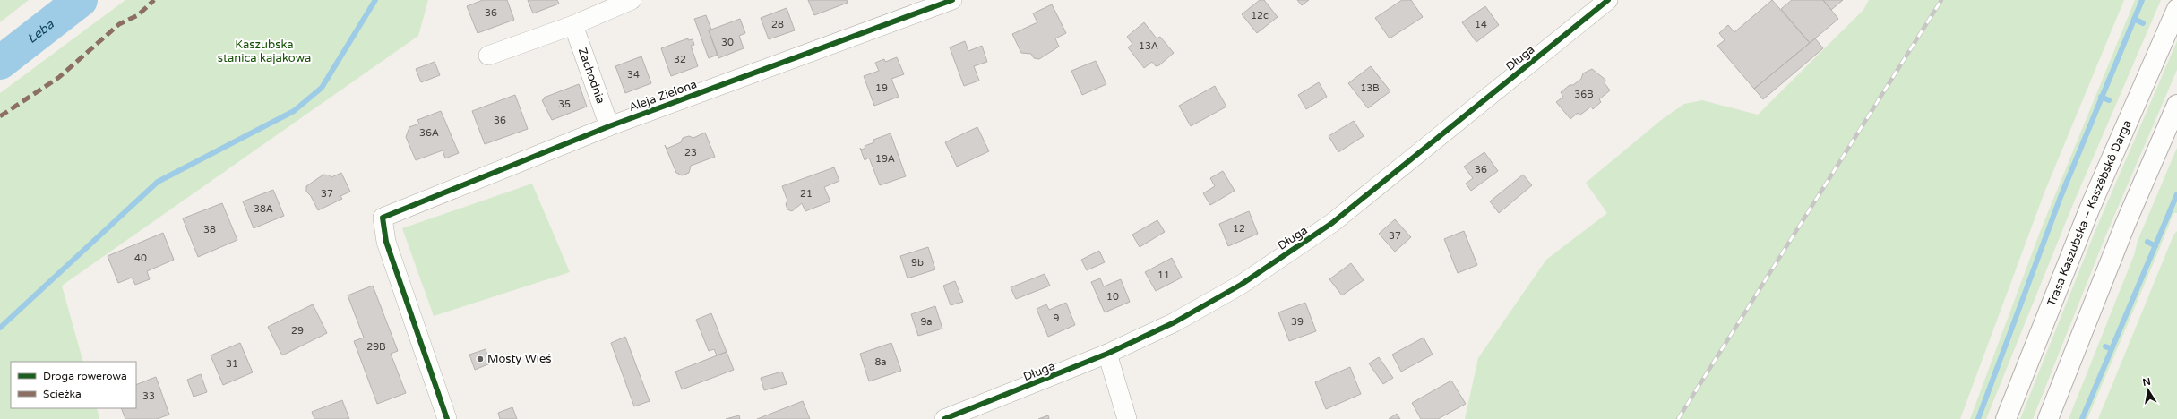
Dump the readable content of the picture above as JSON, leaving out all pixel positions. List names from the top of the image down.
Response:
{
  "streets": {
    "highway": ["Trasa Kaszubska – Kaszëbskô Darga"],
    "street": ["Długa", "Zachodnia", "Aleja Zielona"]
  },
  "crossings": [
    ["Zachodnia", "Aleja Zielona"]
  ],
  "water": ["Łeba"],
  "parks": ["Kaszubska stanica kajakowa"],
  "places": ["Mosty Wieś"],
  "house_numbers": [
    "36",
    "12c",
    "28",
    "14",
    "30",
    "13A",
    "32",
    "34",
    "19",
    "13B",
    "36B",
    "35",
    "36",
    "36A",
    "23",
    "19A",
    "36",
    "37",
    "21",
    "38A",
    "12",
    "38",
    "37",
    "40",
    "9b",
    "11",
    "10",
    "9",
    "9a",
    "39",
    "29",
    "29B",
    "8a",
    "31",
    "33"
  ],
  "legend": ["Droga rowerowa", "Ścieżka"],
  "north": "top"
}
